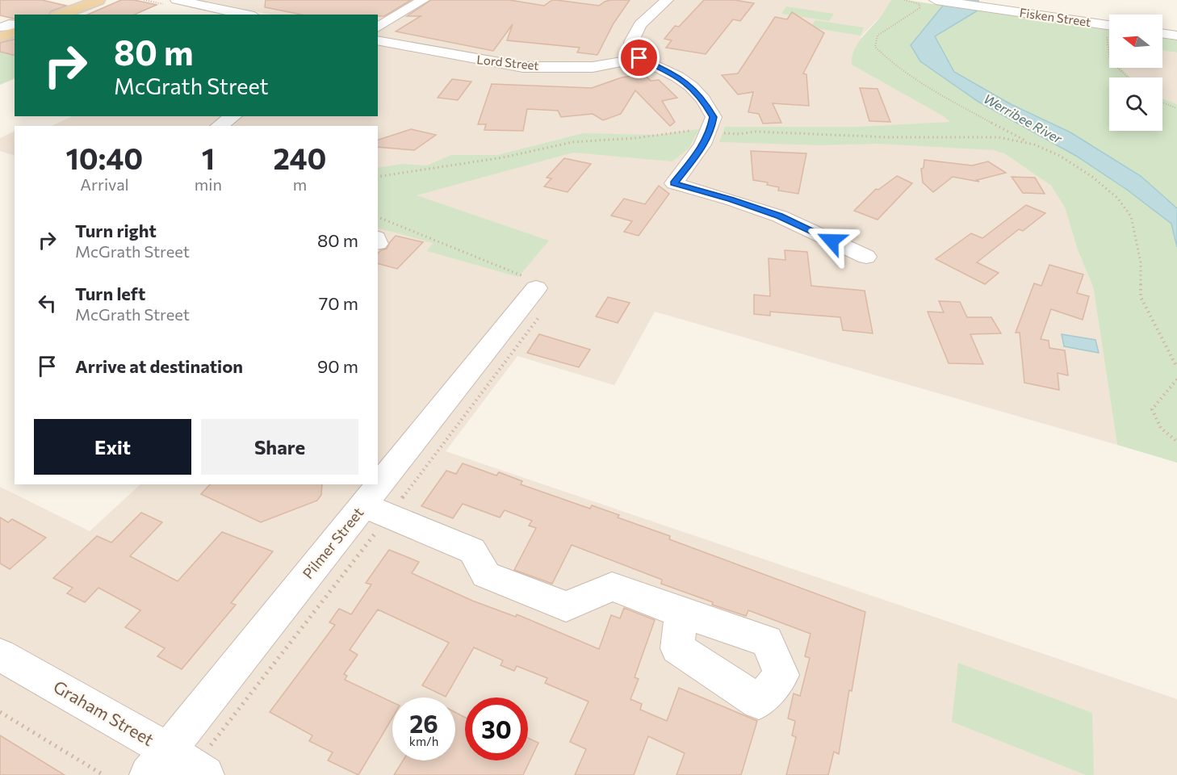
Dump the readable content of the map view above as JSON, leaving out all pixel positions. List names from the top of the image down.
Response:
{
  "streets": {
    "street": [
      "Fisken Street",
      "Lord Street",
      "Pilmer Street",
      "Graham Street"
    ]
  },
  "crossings": [
    ["Pilmer Street", "Graham Street"]
  ],
  "water": ["Werribee River"],
  "north": "left",
  "page": {
    "turn": ["80 m", "McGrath Street"],
    "eta": [
      "10:40",
      "Arrival",
      "1",
      "min",
      "240",
      "m"
    ],
    "list": [
      {
        "name": "Turn right",
        "note": "McGrath Street",
        "value": "80 m"
      },
      {
        "name": "Turn left",
        "note": "McGrath Street",
        "value": "70 m"
      },
      {
        "name": "Arrive at destination",
        "value": "90 m"
      }
    ],
    "buttons": ["Exit", "Share"],
    "speed": "26 km/h",
    "limit": "30"
  }
}
